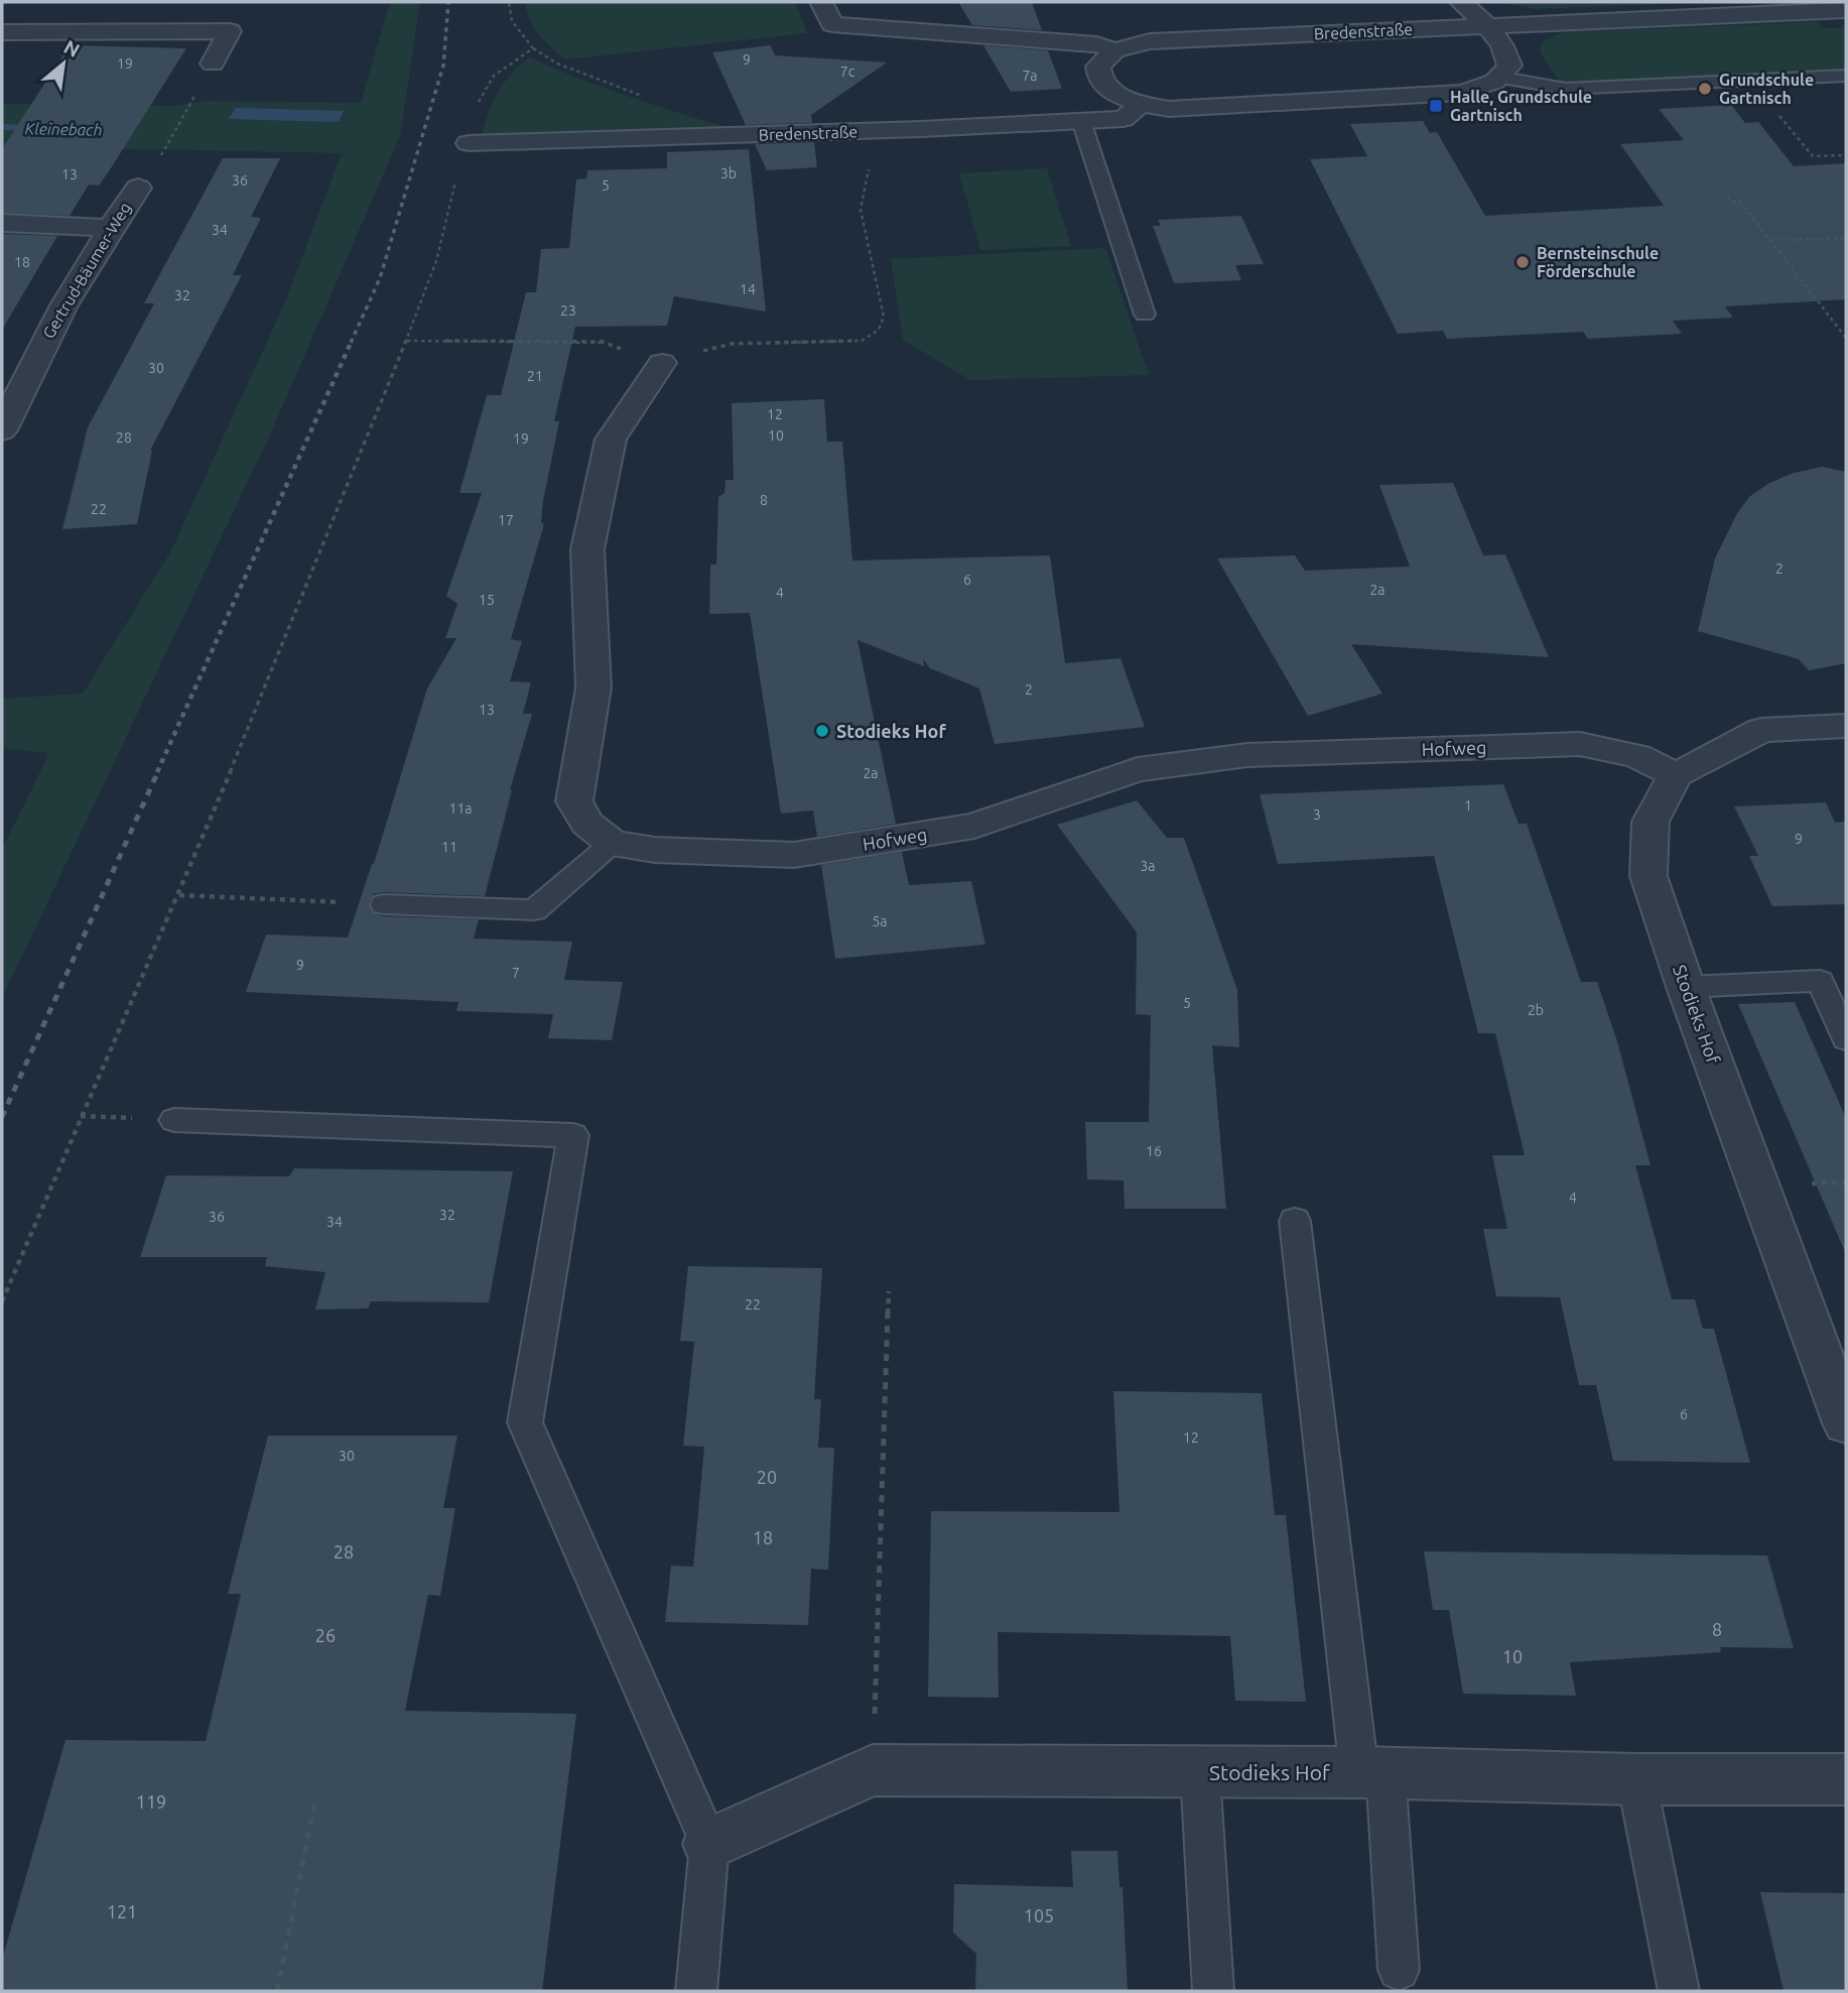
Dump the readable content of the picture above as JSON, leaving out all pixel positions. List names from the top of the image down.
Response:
{
  "streets": {
    "street": [
      "Bredenstraße",
      "Gertrud-Bäumer-Weg",
      "Hofweg",
      "Stodieks Hof"
    ]
  },
  "crossings": [
    ["Hofweg", "Stodieks Hof"]
  ],
  "water": ["Kleinebach"],
  "places": {
    "other": ["Grundschule Gartnisch", "Bernsteinschule Förderschule", "Stodieks Hof"],
    "transit": ["Halle, Grundschule Gartnisch"]
  },
  "house_numbers": [
    "9",
    "19",
    "7c",
    "7a",
    "3b",
    "13",
    "36",
    "5",
    "34",
    "18",
    "14",
    "32",
    "23",
    "30",
    "21",
    "12",
    "10",
    "28",
    "19",
    "8",
    "22",
    "17",
    "2",
    "6",
    "2a",
    "4",
    "15",
    "2",
    "13",
    "2a",
    "1",
    "11a",
    "3",
    "9",
    "11",
    "3a",
    "5a",
    "9",
    "7",
    "5",
    "2b",
    "16",
    "4",
    "32",
    "36",
    "34",
    "22",
    "6",
    "12",
    "30",
    "20",
    "18",
    "28",
    "8",
    "26",
    "10",
    "119",
    "121",
    "105"
  ],
  "north": "top right"
}
